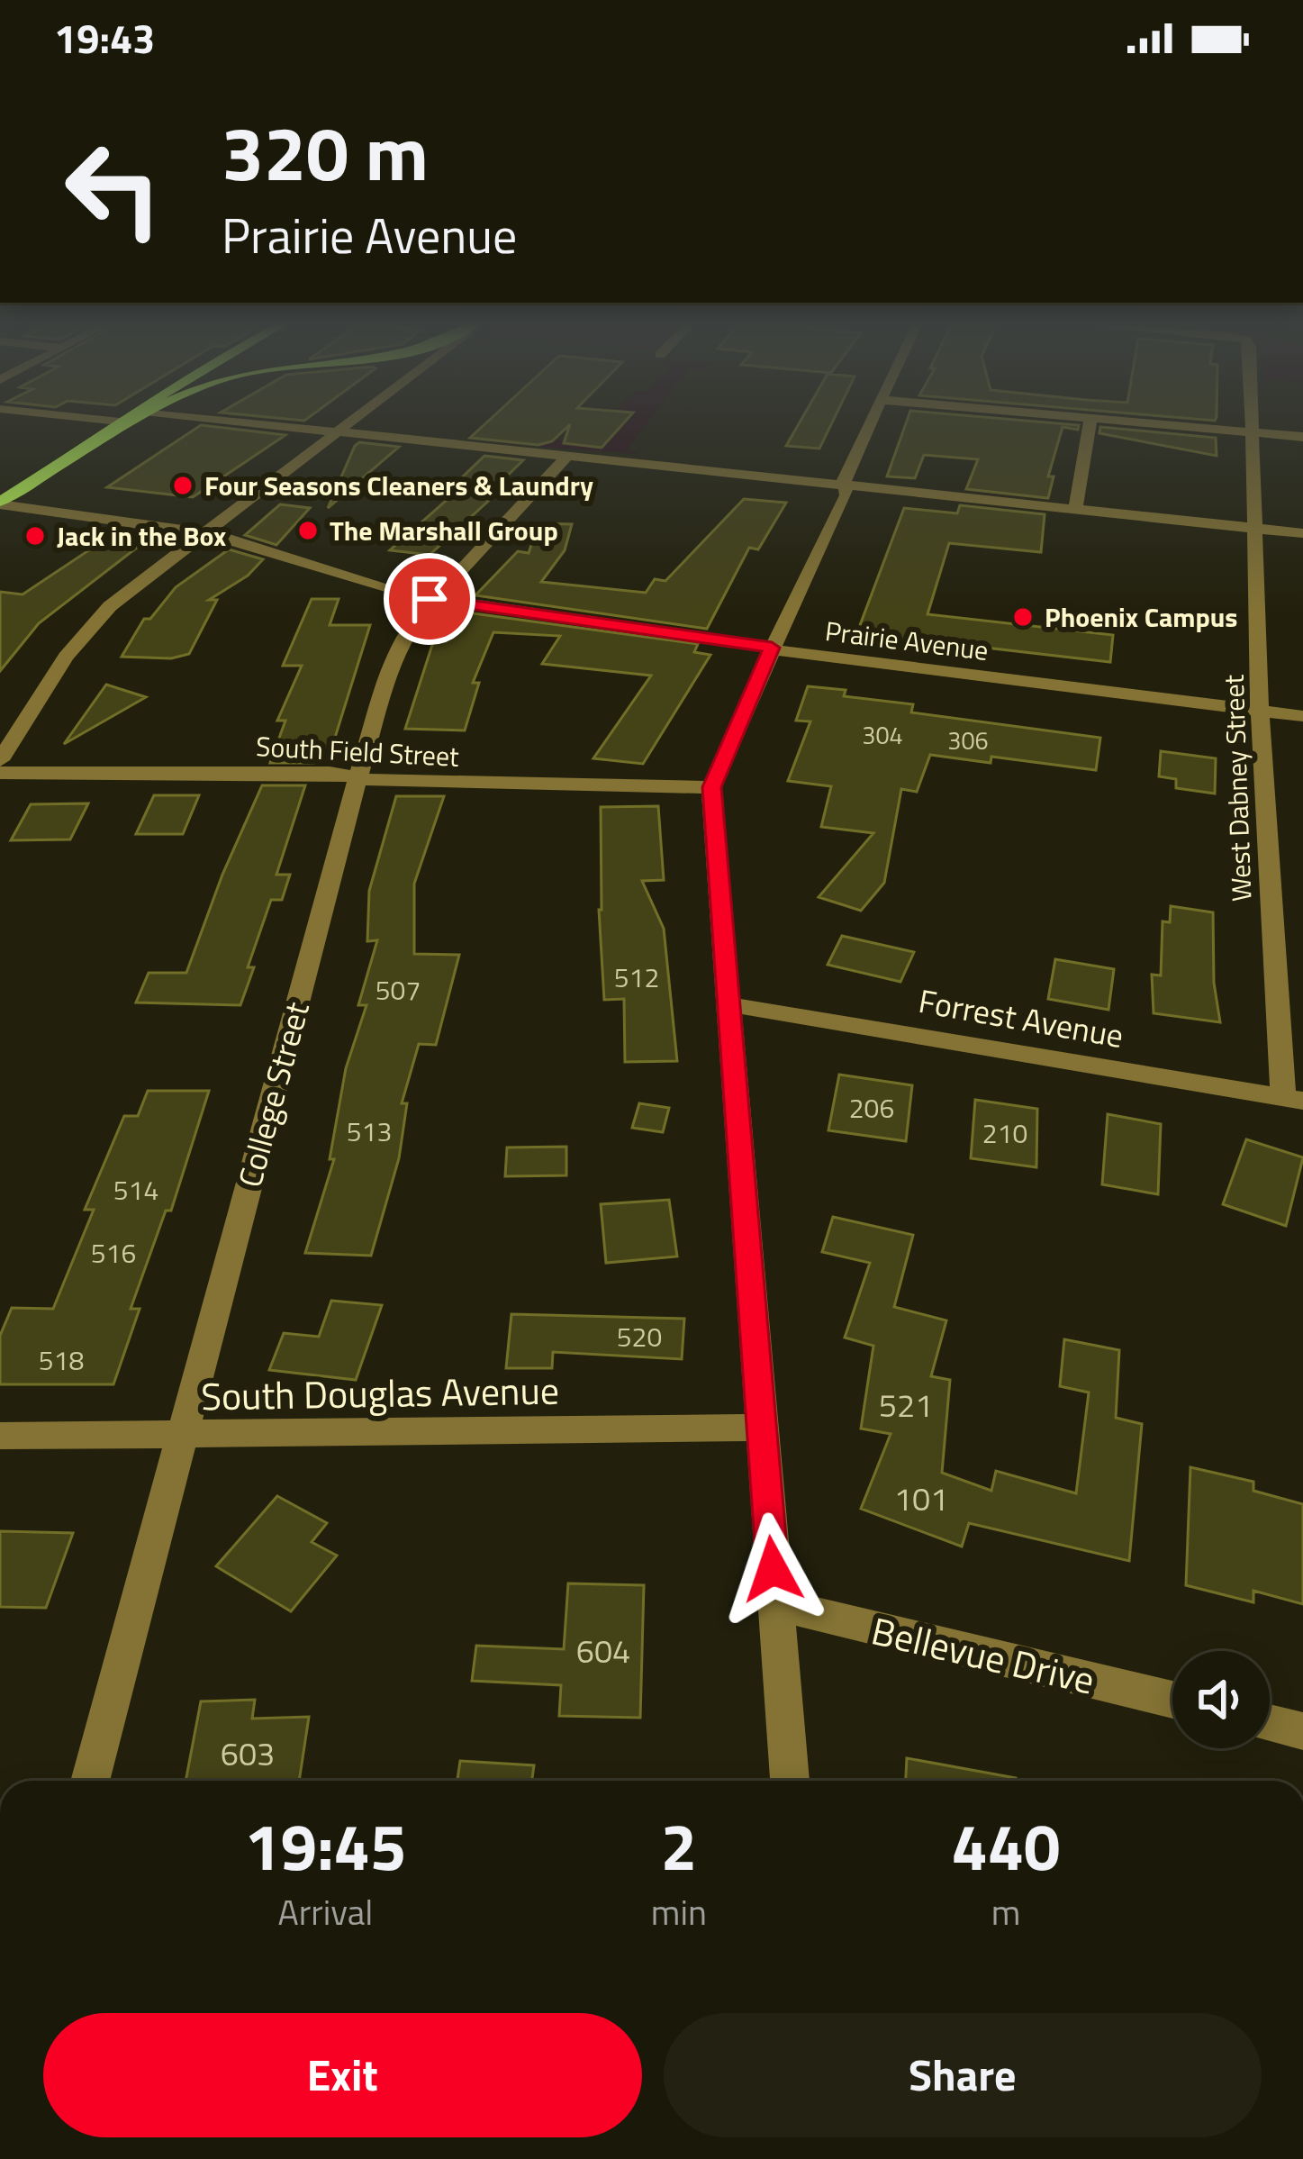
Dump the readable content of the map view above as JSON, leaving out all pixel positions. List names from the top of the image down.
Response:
{
  "streets": {
    "street": [
      "Prairie Avenue",
      "South Field Street",
      "West Dabney Street",
      "Forrest Avenue",
      "College Street",
      "South Douglas Avenue",
      "Bellevue Drive"
    ]
  },
  "crossings": [
    ["Prairie Avenue", "West Dabney Street"],
    ["Prairie Avenue", "College Street"],
    ["South Field Street", "College Street"],
    ["West Dabney Street", "Forrest Avenue"],
    ["College Street", "South Douglas Avenue"]
  ],
  "places": [
    "Four Seasons Cleaners & Laundry",
    "The Marshall Group",
    "Jack in the Box",
    "Phoenix Campus"
  ],
  "house_numbers": [
    "304",
    "306",
    "512",
    "507",
    "206",
    "513",
    "210",
    "514",
    "516",
    "520",
    "518",
    "521",
    "101",
    "604",
    "603"
  ],
  "page": {
    "status": "19:43",
    "turn": ["320 m", "Prairie Avenue"],
    "eta": [
      "19:45",
      "Arrival",
      "2",
      "min",
      "440",
      "m"
    ],
    "buttons": ["Exit", "Share"]
  }
}
